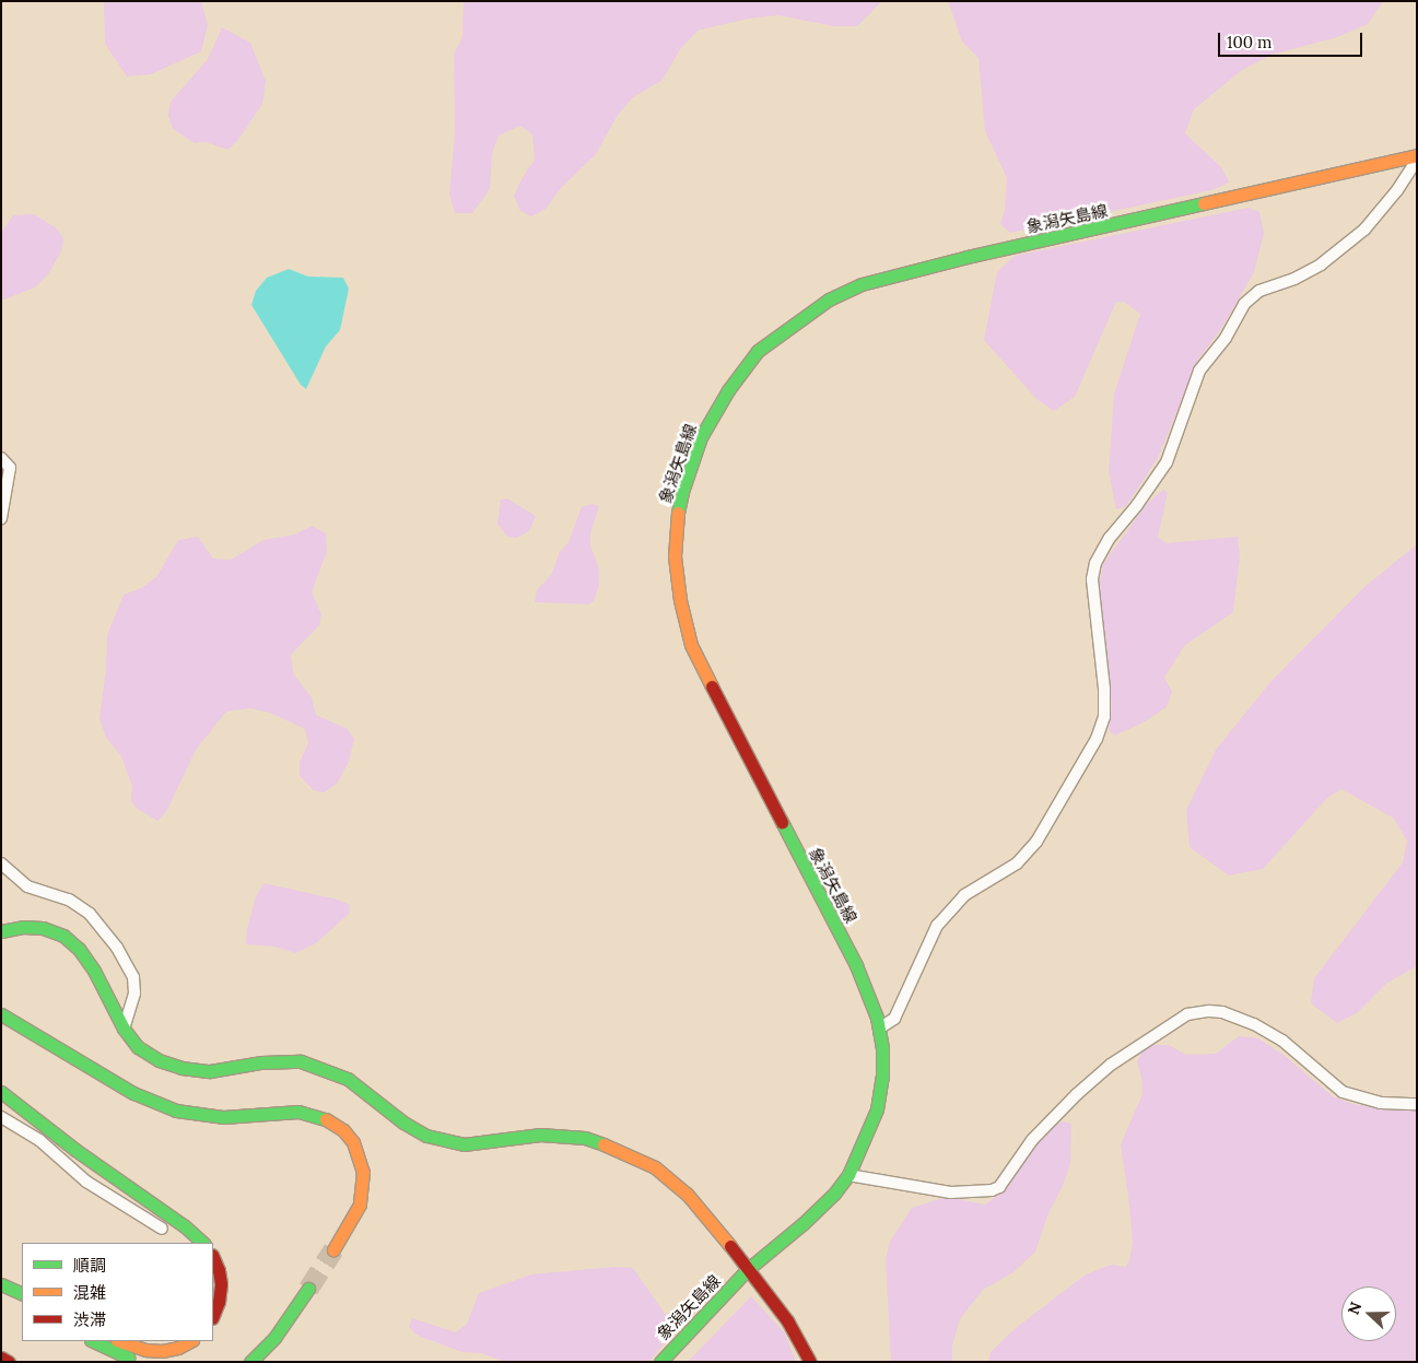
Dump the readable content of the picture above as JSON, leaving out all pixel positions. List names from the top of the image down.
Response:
{
  "streets": {
    "main road": ["象潟矢島線"]
  },
  "legend": ["順調", "混雑", "渋滞"],
  "scale_bar": "100 m",
  "north": "left"
}
